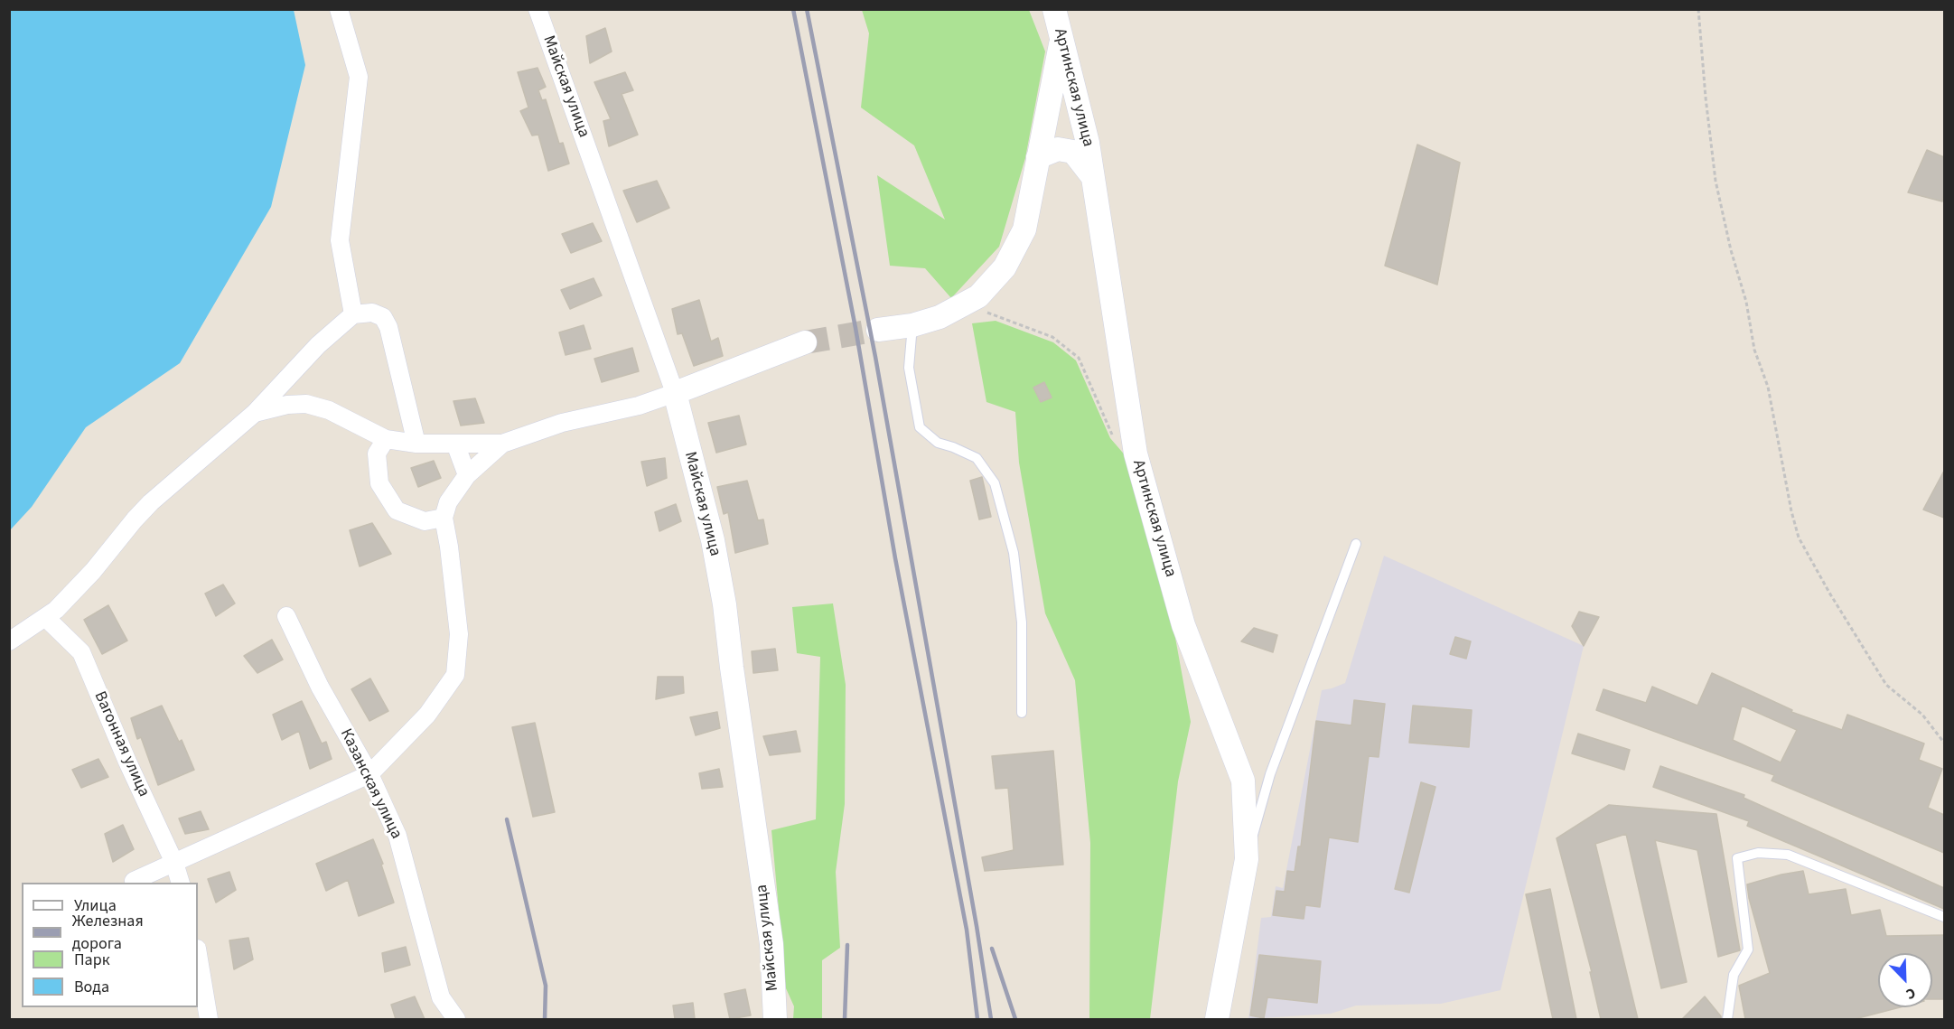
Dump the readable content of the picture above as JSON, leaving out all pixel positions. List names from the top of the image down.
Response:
{
  "streets": {
    "street": [
      "Майская улица",
      "Артинская улица",
      "Вагонная улица",
      "Казанская улица"
    ]
  },
  "legend": [
    "Улица",
    "Железная дорога",
    "Парк",
    "Вода"
  ],
  "north": "bottom right"
}
